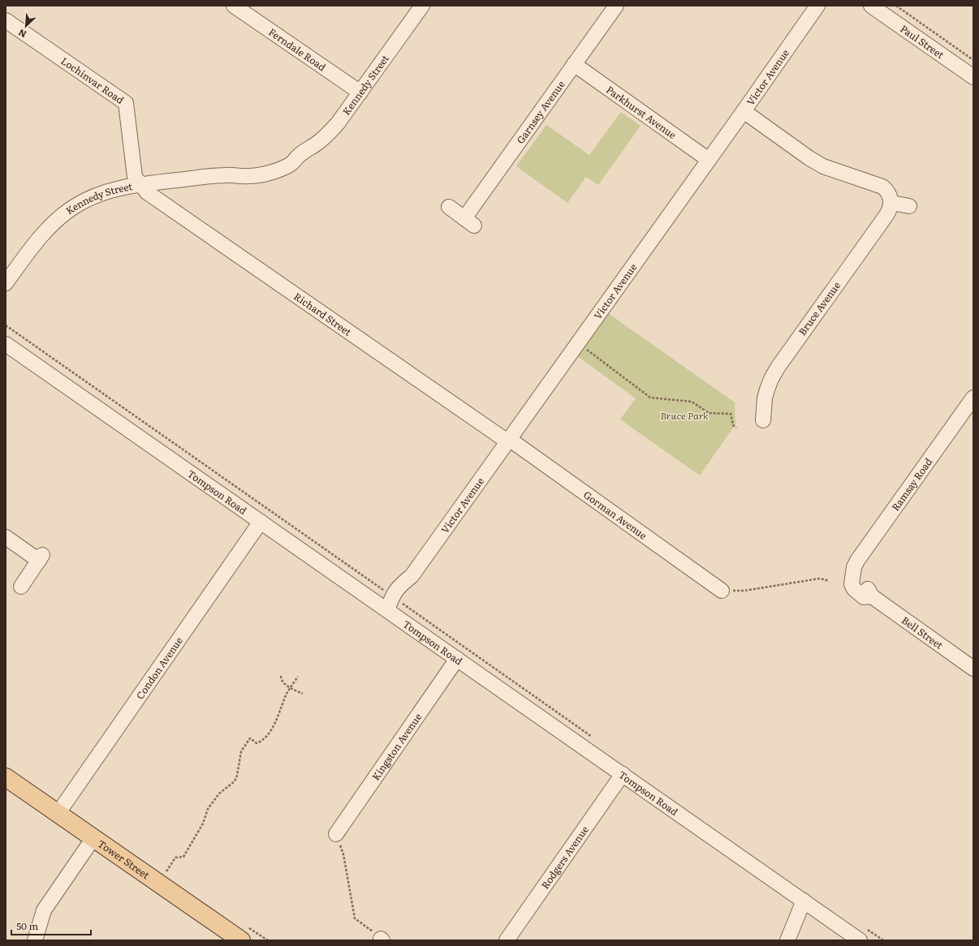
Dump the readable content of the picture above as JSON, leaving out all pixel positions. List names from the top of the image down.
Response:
{
  "streets": {
    "main road": ["Tower Street"],
    "street": [
      "Paul Street",
      "Ferndale Road",
      "Victor Avenue",
      "Lochinvar Road",
      "Kennedy Street",
      "Garnsey Avenue",
      "Parkhurst Avenue",
      "Bruce Avenue",
      "Richard Street",
      "Ramsay Road",
      "Tompson Road",
      "Gorman Avenue",
      "Bell Street",
      "Condon Avenue",
      "Kingston Avenue",
      "Rodgers Avenue"
    ]
  },
  "crossings": [
    ["Ferndale Road", "Kennedy Street"],
    ["Victor Avenue", "Parkhurst Avenue"],
    ["Victor Avenue", "Richard Street"],
    ["Victor Avenue", "Tompson Road"],
    ["Victor Avenue", "Gorman Avenue"],
    ["Lochinvar Road", "Kennedy Street"],
    ["Lochinvar Road", "Richard Street"],
    ["Kennedy Street", "Richard Street"],
    ["Garnsey Avenue", "Parkhurst Avenue"],
    ["Richard Street", "Gorman Avenue"],
    ["Ramsay Road", "Bell Street"],
    ["Tompson Road", "Condon Avenue"],
    ["Tompson Road", "Kingston Avenue"],
    ["Tompson Road", "Rodgers Avenue"],
    ["Condon Avenue", "Tower Street"]
  ],
  "parks": ["Bruce Park"],
  "scale_bar": "50 m",
  "north": "bottom left"
}
